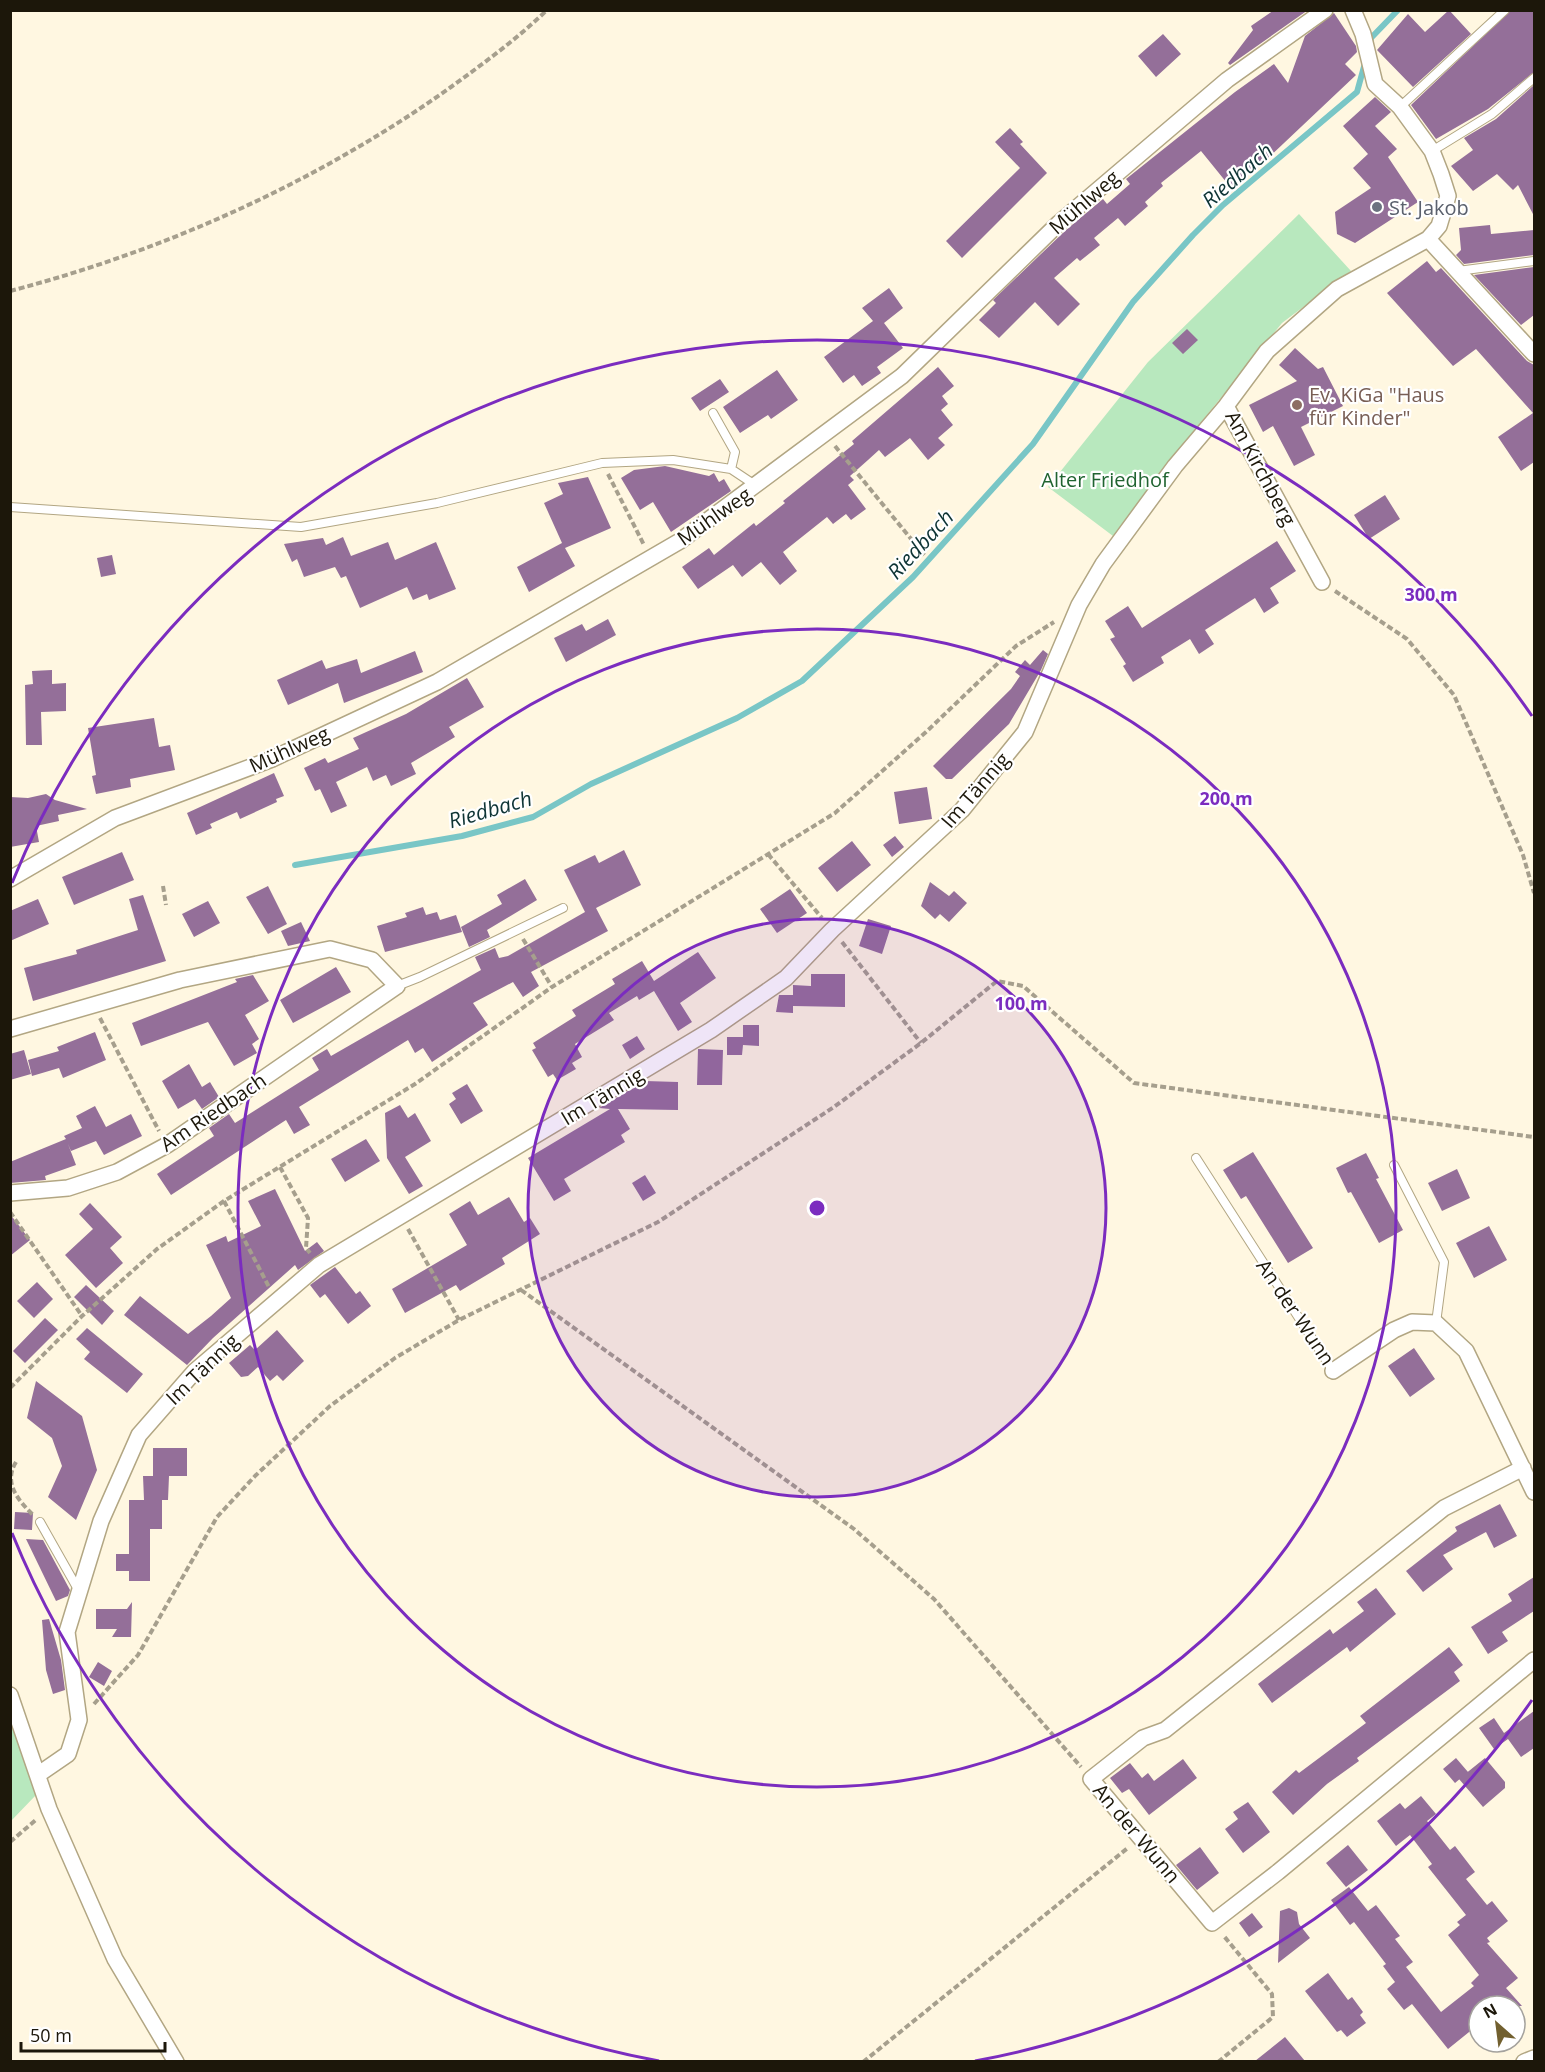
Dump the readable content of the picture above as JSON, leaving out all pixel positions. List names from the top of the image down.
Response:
{
  "streets": {
    "street": [
      "Mühlweg",
      "Am Kirchberg",
      "Im Tännig",
      "Am Riedbach",
      "An der Wunn"
    ]
  },
  "crossings": [
    ["Am Kirchberg", "Im Tännig"]
  ],
  "water": ["Riedbach"],
  "parks": ["Alter Friedhof"],
  "places": ["St. Jakob", "Ev. KiGa \"Haus für Kinder\""],
  "scale_bar": "50 m",
  "north": "top left",
  "rings": ["300 m", "200 m", "100 m"]
}
